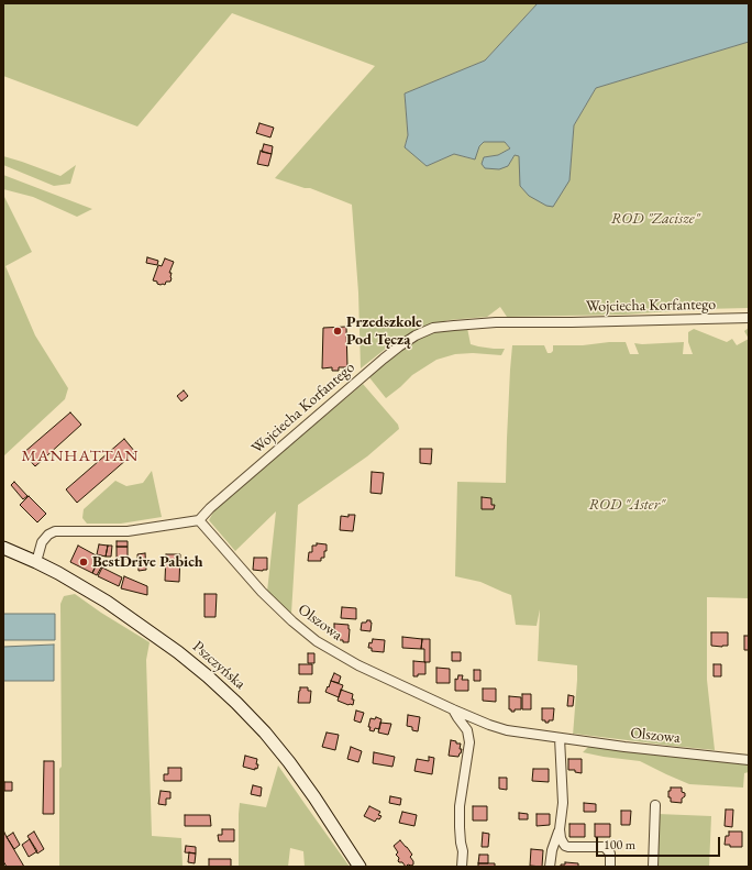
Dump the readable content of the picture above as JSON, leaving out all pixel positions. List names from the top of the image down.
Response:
{
  "streets": {
    "main road": ["Pszczyńska"],
    "street": ["Wojciecha Korfantego", "Olszowa"]
  },
  "crossings": [
    ["Wojciecha Korfantego", "Olszowa"]
  ],
  "districts": ["MANHATTAN"],
  "parks": ["ROD \"Zacisze\"", "ROD \"Aster\""],
  "places": ["Przedszkole Pod Tęczą", "BestDrive Pabich"],
  "scale_bar": "100 m"
}
